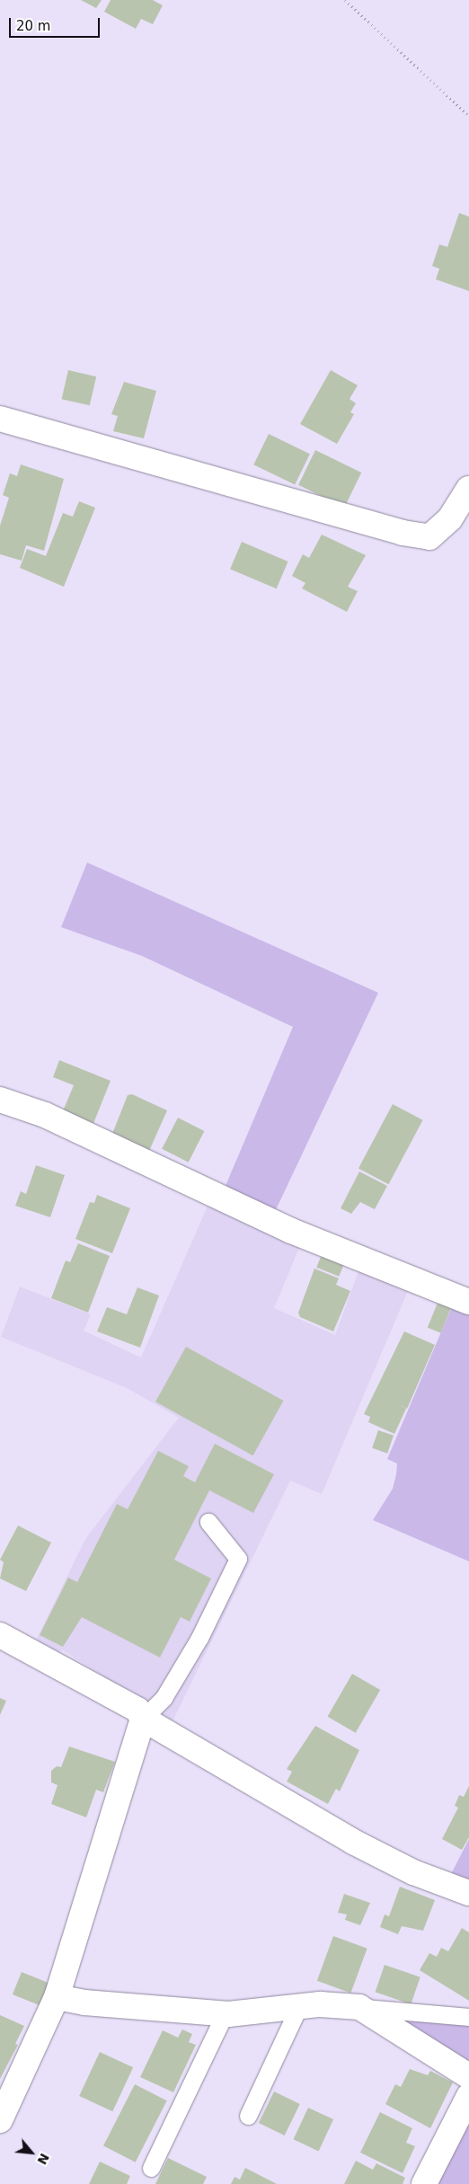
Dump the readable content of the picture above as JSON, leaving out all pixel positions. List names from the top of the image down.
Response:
{
  "scale_bar": "20 m",
  "north": "bottom right"
}
